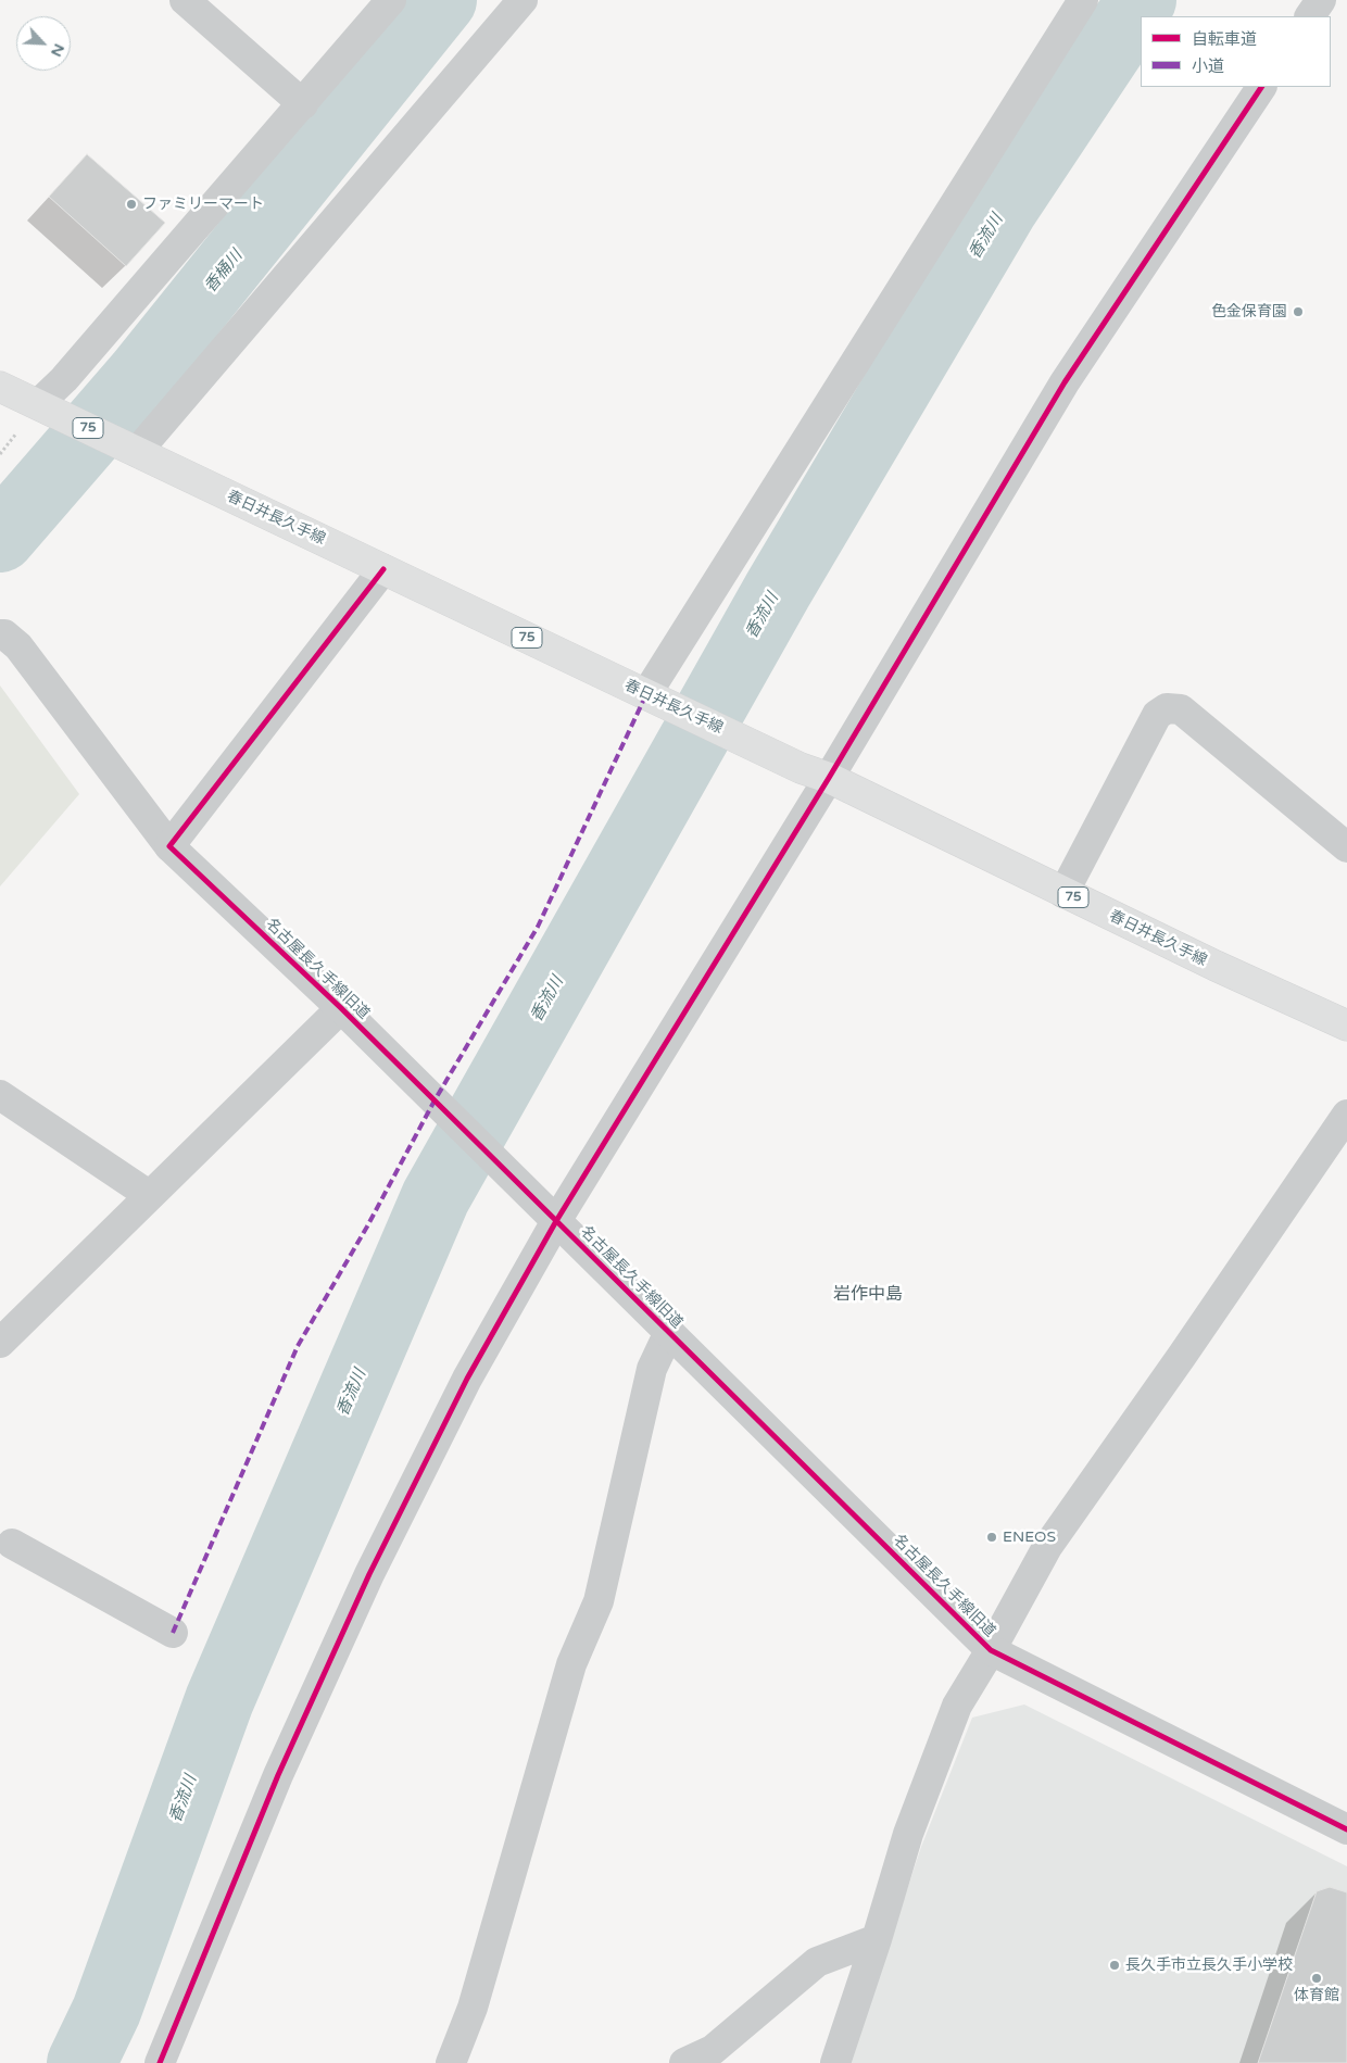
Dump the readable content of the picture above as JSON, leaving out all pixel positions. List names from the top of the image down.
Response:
{
  "streets": {
    "main road": ["75", "春日井長久手線"],
    "street": ["名古屋長久手線旧道"]
  },
  "districts": ["岩作中島"],
  "water": ["香流川", "香桶川"],
  "places": [
    "ファミリーマート",
    "色金保育園",
    "ENEOS",
    "長久手市立長久手小学校",
    "体育館"
  ],
  "legend": ["自転車道", "小道"],
  "north": "bottom right"
}
